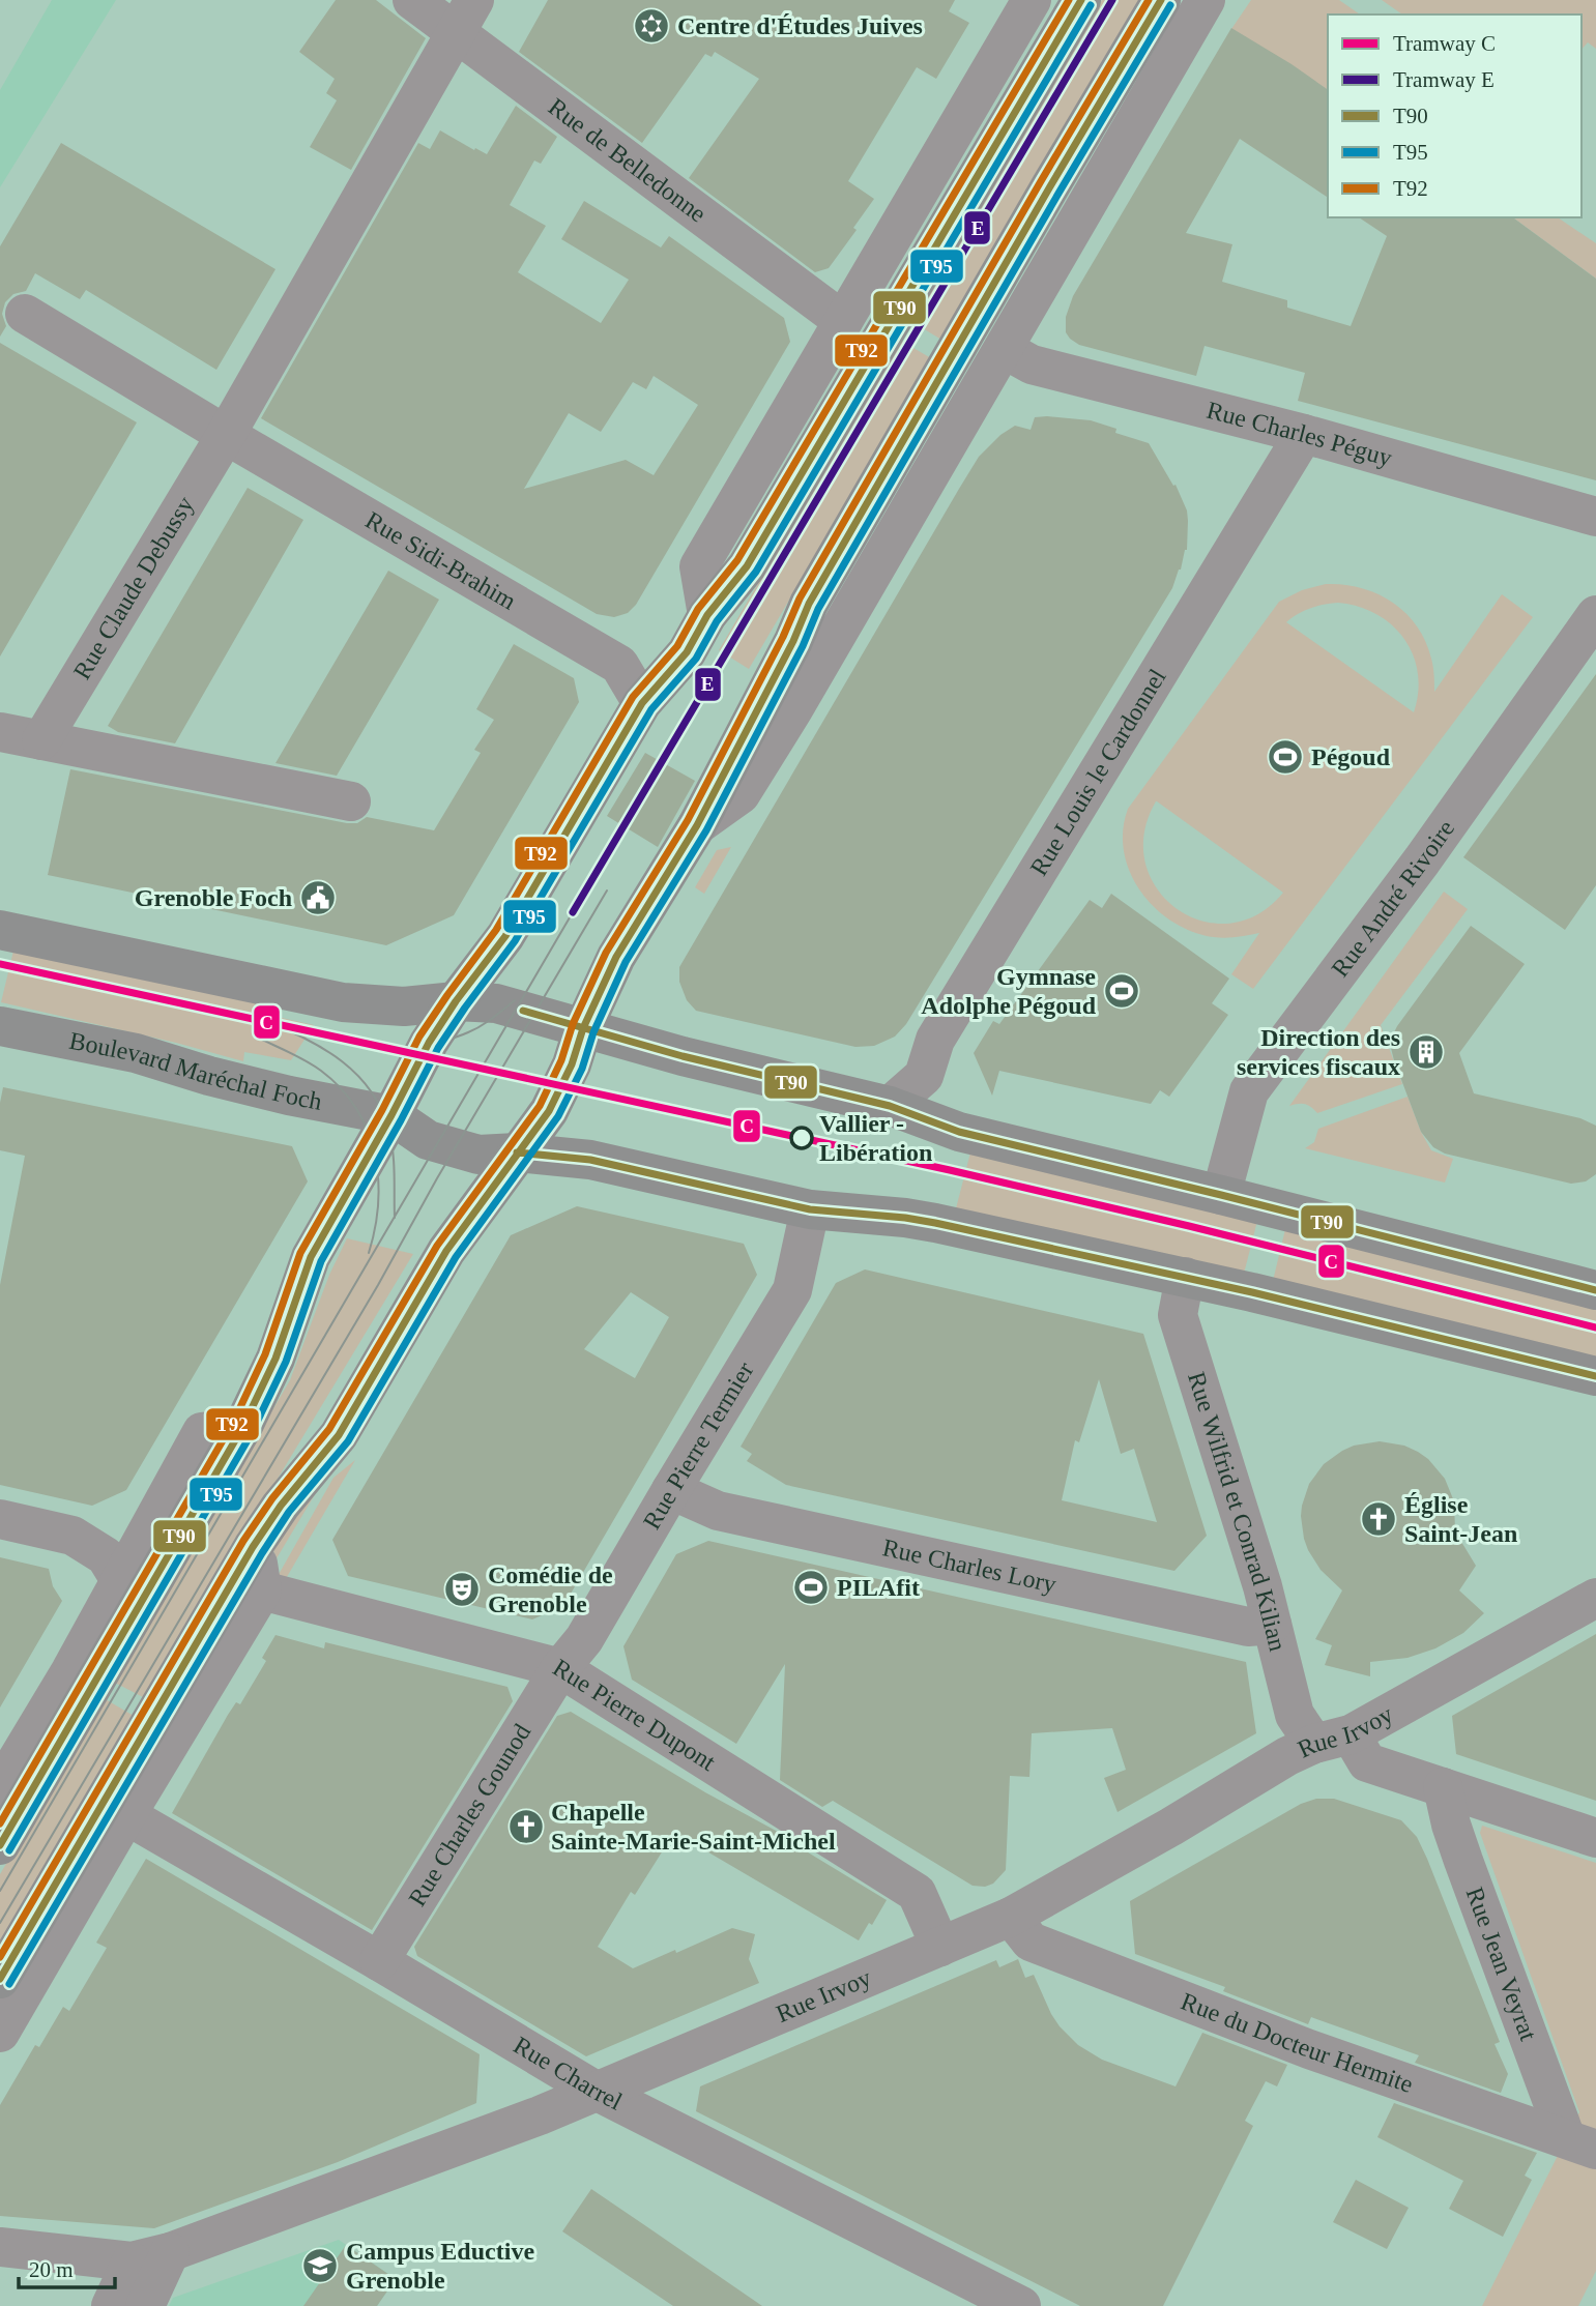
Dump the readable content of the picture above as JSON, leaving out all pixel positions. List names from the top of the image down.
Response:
{
  "streets": {
    "main road": ["Boulevard Maréchal Foch"],
    "street": [
      "Rue de Belledonne",
      "Rue Charles Péguy",
      "Rue Sidi-Brahim",
      "Rue Claude Debussy",
      "Rue Louis le Cardonnel",
      "Rue André Rivoire",
      "Rue Pierre Termier",
      "Rue Wilfrid et Conrad Kilian",
      "Rue Charles Lory",
      "Rue Pierre Dupont",
      "Rue Irvoy",
      "Rue Charles Gounod",
      "Rue Jean Veyrat",
      "Rue du Docteur Hermite",
      "Rue Charrel"
    ]
  },
  "crossings": [
    ["Rue Charles Péguy", "Rue Louis le Cardonnel"],
    ["Rue Sidi-Brahim", "Rue Claude Debussy"],
    ["Rue Pierre Termier", "Rue Charles Lory"],
    ["Rue Pierre Termier", "Rue Pierre Dupont"],
    ["Rue Pierre Termier", "Rue Charles Gounod"],
    ["Rue Wilfrid et Conrad Kilian", "Rue Charles Lory"],
    ["Rue Wilfrid et Conrad Kilian", "Rue Irvoy"],
    ["Rue Pierre Dupont", "Rue Irvoy"],
    ["Rue Pierre Dupont", "Rue Charles Gounod"],
    ["Rue Irvoy", "Rue du Docteur Hermite"],
    ["Rue Irvoy", "Rue Charrel"],
    ["Rue Charles Gounod", "Rue Charrel"],
    ["Rue Jean Veyrat", "Rue du Docteur Hermite"]
  ],
  "places": {
    "synagogue": ["Centre d'Études Juives"],
    "sports": ["Pégoud", "Gymnase Adolphe Pégoud", "PILAfit"],
    "public building": ["Grenoble Foch"],
    "building": ["Direction des services fiscaux"],
    "other": ["Vallier - Libération"],
    "church": ["Église Saint-Jean", "Chapelle Sainte-Marie-Saint-Michel"],
    "theatre": ["Comédie de Grenoble"],
    "school or university": ["Campus Eductive Grenoble"]
  },
  "lines": [
    "tram line E",
    "transit line T90",
    "transit line T92",
    "transit line T95",
    "tram line C"
  ],
  "legend": [
    "Tramway C",
    "Tramway E",
    "T90",
    "T95",
    "T92"
  ],
  "scale_bar": "20 m"
}
